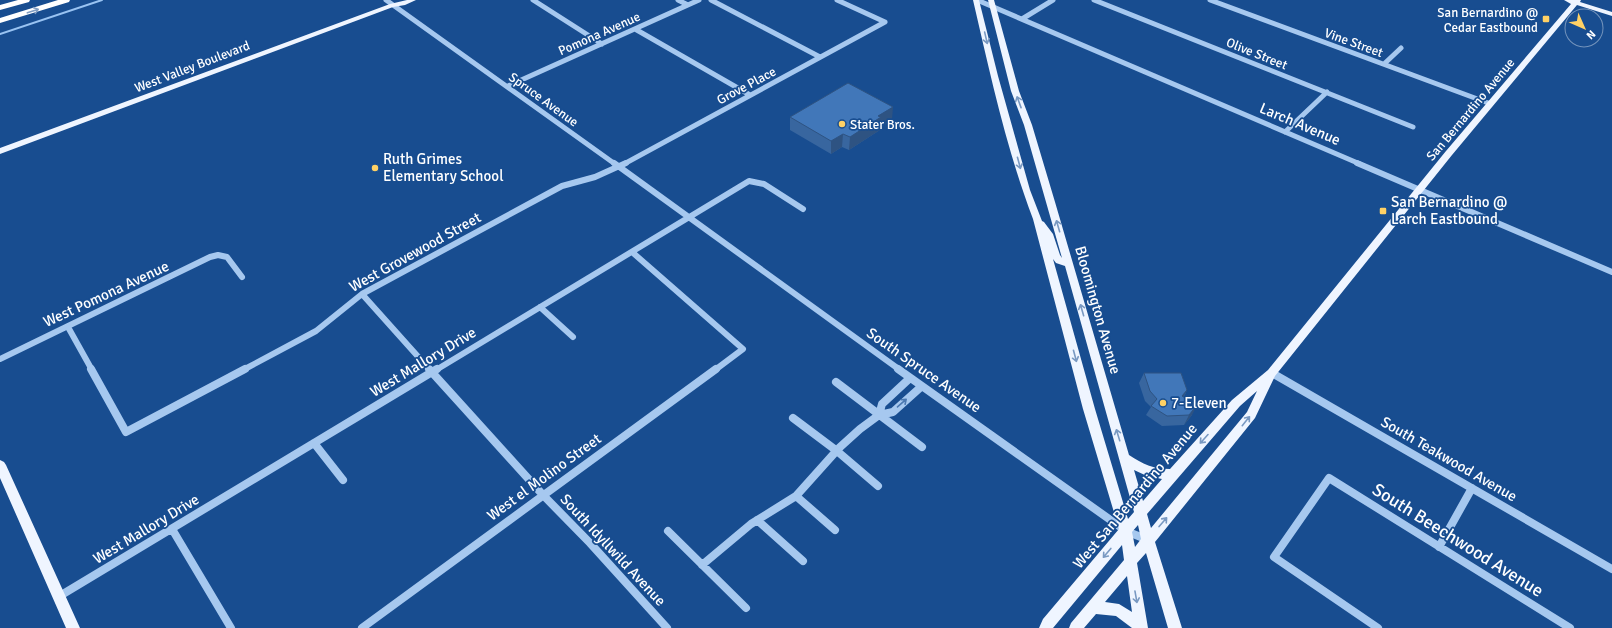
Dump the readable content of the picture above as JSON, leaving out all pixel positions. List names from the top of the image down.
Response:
{
  "streets": {
    "main road": [
      "West Valley Boulevard",
      "San Bernardino Avenue",
      "Bloomington Avenue",
      "West San Bernardino Avenue"
    ],
    "street": [
      "Pomona Avenue",
      "Vine Street",
      "Olive Street",
      "Grove Place",
      "Spruce Avenue",
      "Larch Avenue",
      "West Grovewood Street",
      "West Pomona Avenue",
      "West Mallory Drive",
      "South Spruce Avenue",
      "South Teakwood Avenue",
      "West el Molino Street",
      "South Beechwood Avenue",
      "South Idyllwild Avenue"
    ]
  },
  "crossings": [
    ["Pomona Avenue", "Spruce Avenue"],
    ["Vine Street", "San Bernardino Avenue"],
    ["West Valley Boulevard", "Spruce Avenue"],
    ["Grove Place", "Spruce Avenue"],
    ["Grove Place", "West Grovewood Street"],
    ["Spruce Avenue", "West Grovewood Street"],
    ["Spruce Avenue", "West Mallory Drive"],
    ["Spruce Avenue", "South Spruce Avenue"],
    ["San Bernardino Avenue", "Larch Avenue"],
    ["San Bernardino Avenue", "West San Bernardino Avenue"],
    ["Larch Avenue", "Bloomington Avenue"],
    ["West Grovewood Street", "West Pomona Avenue"],
    ["West Grovewood Street", "South Idyllwild Avenue"],
    ["Bloomington Avenue", "South Spruce Avenue"],
    ["Bloomington Avenue", "West San Bernardino Avenue"],
    ["West Mallory Drive", "South Spruce Avenue"],
    ["West Mallory Drive", "West el Molino Street"],
    ["West Mallory Drive", "South Idyllwild Avenue"],
    ["South Spruce Avenue", "West San Bernardino Avenue"],
    ["South Teakwood Avenue", "West San Bernardino Avenue"],
    ["West el Molino Street", "South Idyllwild Avenue"]
  ],
  "places": {
    "transit": ["San Bernardino @ Cedar Eastbound", "San Bernardino @ Larch Eastbound"],
    "other": ["Stater Bros.", "Ruth Grimes Elementary School", "7-Eleven"]
  },
  "north": "bottom right"
}
